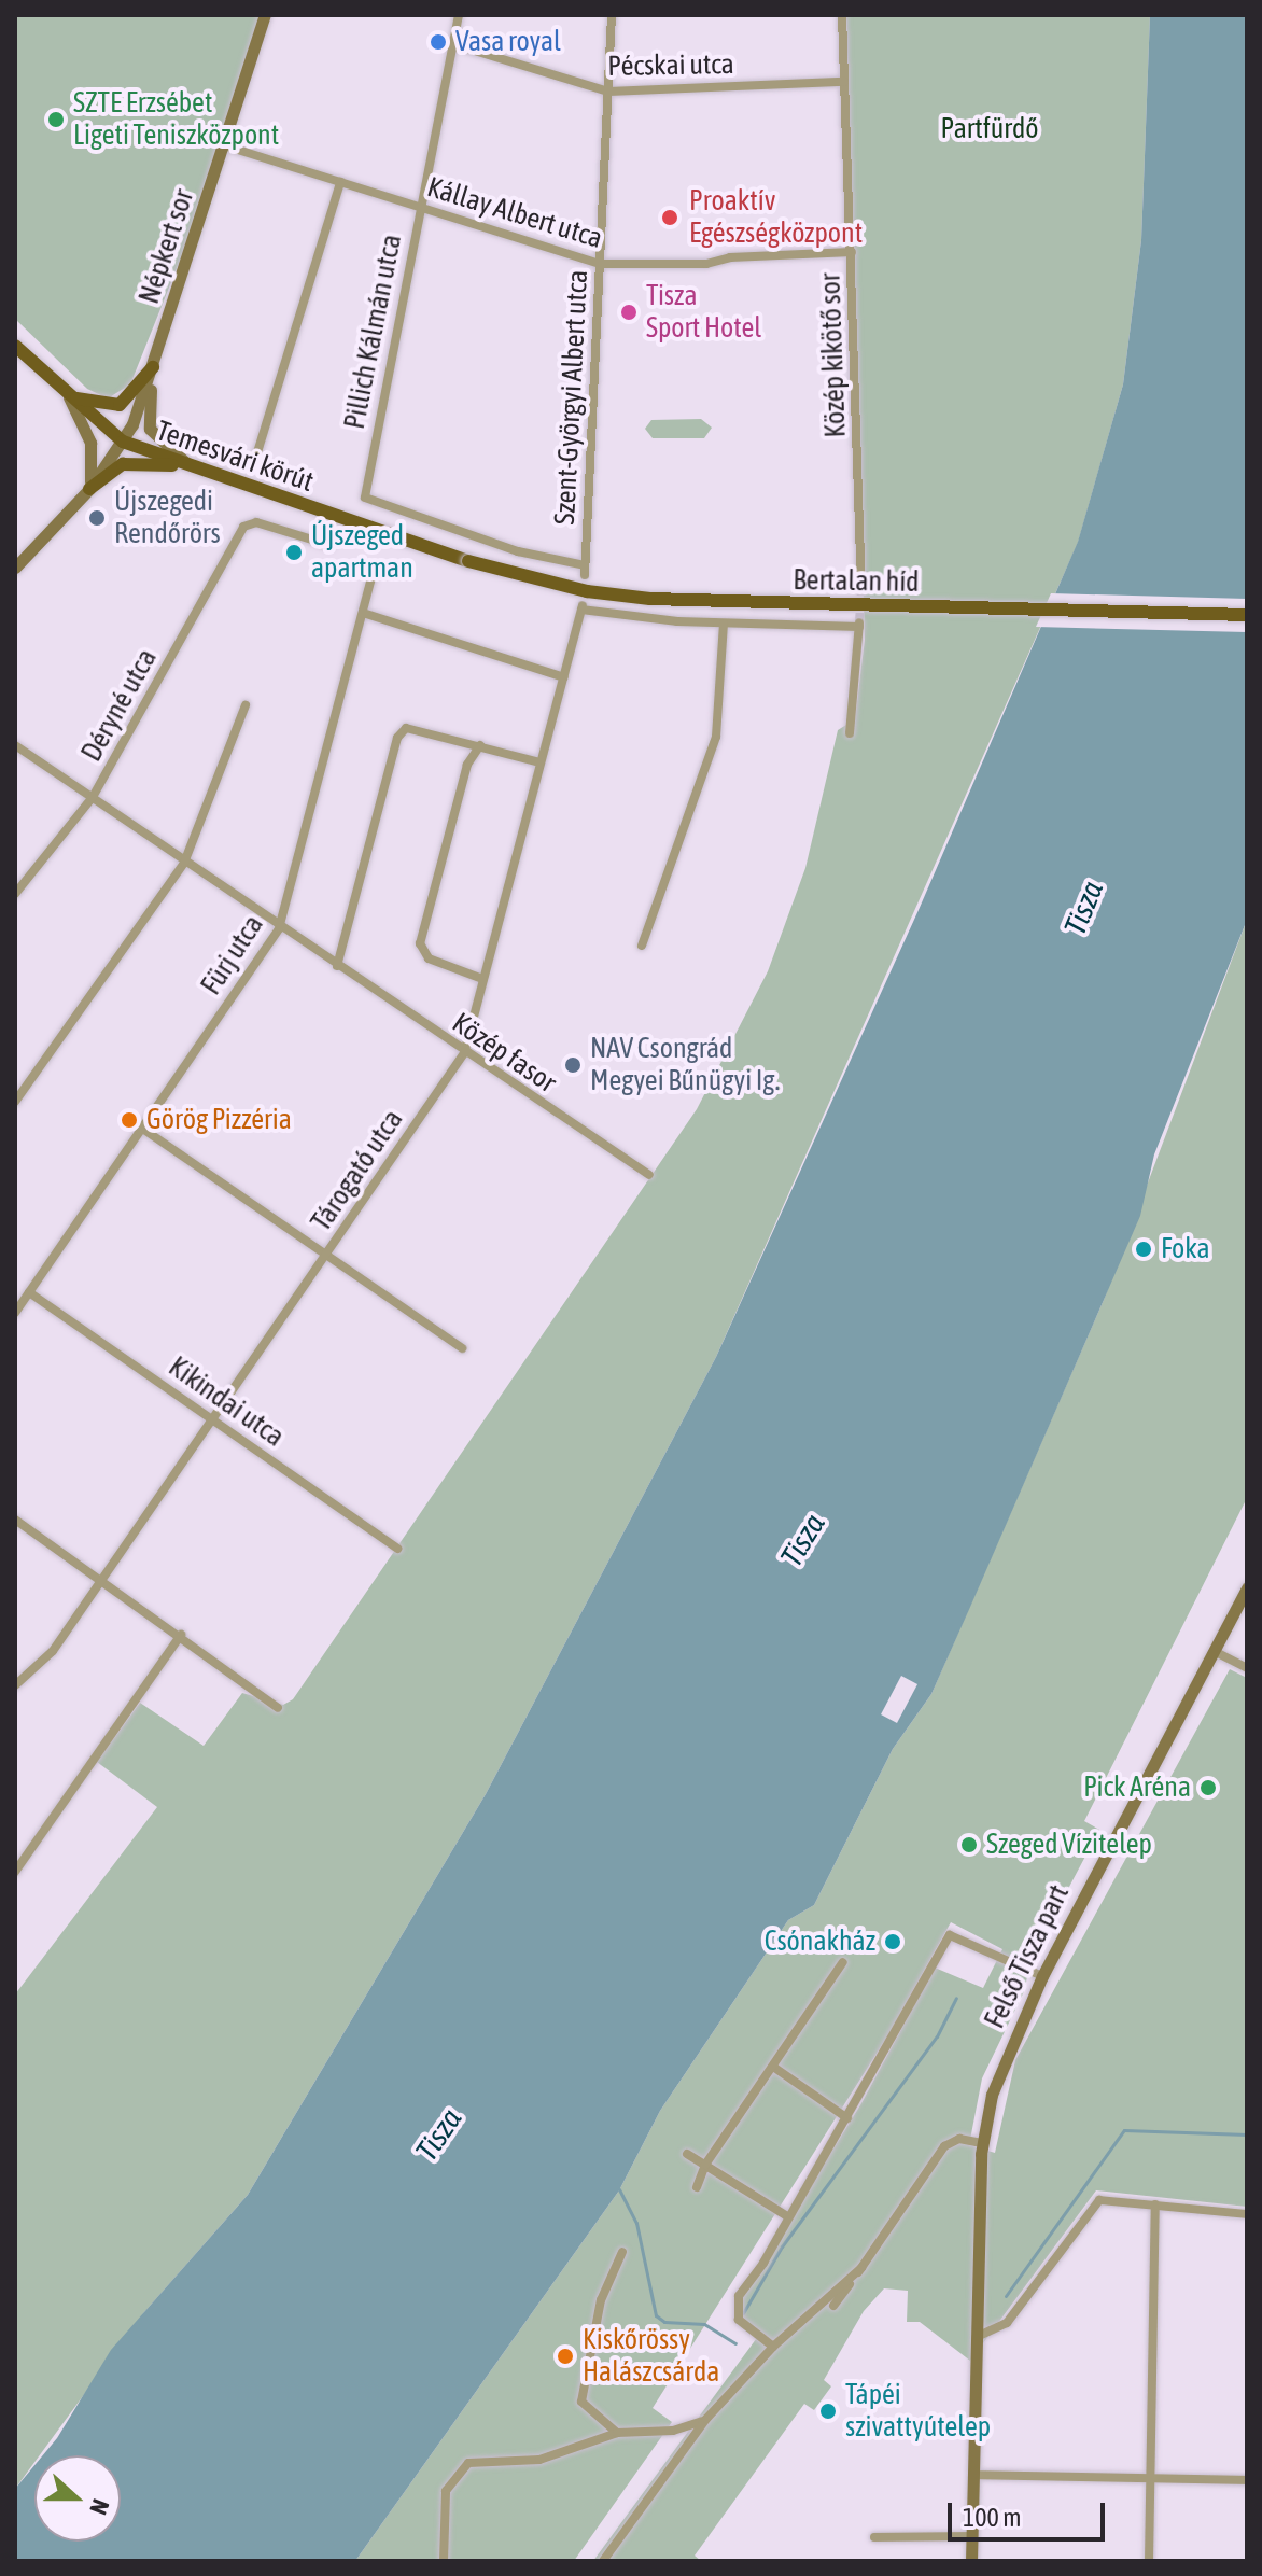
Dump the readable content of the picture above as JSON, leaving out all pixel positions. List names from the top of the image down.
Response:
{
  "streets": {
    "main road": [
      "Népkert sor",
      "Temesvári körút",
      "Bertalan híd",
      "Felső Tisza part"
    ],
    "street": [
      "Pécskai utca",
      "Kállay Albert utca",
      "Pillich Kálmán utca",
      "Közép kikötő sor",
      "Szent-Györgyi Albert utca",
      "Déryné utca",
      "Fürj utca",
      "Közép fasor",
      "Tárogató utca",
      "Kikindai utca"
    ]
  },
  "crossings": [
    ["Pécskai utca", "Pillich Kálmán utca"],
    ["Pécskai utca", "Közép kikötő sor"],
    ["Pécskai utca", "Szent-Györgyi Albert utca"],
    ["Kállay Albert utca", "Népkert sor"],
    ["Kállay Albert utca", "Pillich Kálmán utca"],
    ["Kállay Albert utca", "Közép kikötő sor"],
    ["Kállay Albert utca", "Szent-Györgyi Albert utca"],
    ["Népkert sor", "Temesvári körút"],
    ["Pillich Kálmán utca", "Szent-Györgyi Albert utca"],
    ["Temesvári körút", "Bertalan híd"],
    ["Temesvári körút", "Déryné utca"],
    ["Déryné utca", "Közép fasor"],
    ["Fürj utca", "Közép fasor"],
    ["Fürj utca", "Kikindai utca"],
    ["Közép fasor", "Tárogató utca"],
    ["Tárogató utca", "Kikindai utca"]
  ],
  "water": ["Tisza"],
  "parks": ["Partfürdő"],
  "places": [
    "Vasa royal",
    "SZTE Erzsébet Ligeti Teniszközpont",
    "Proaktív Egészségközpont",
    "Tisza Sport Hotel",
    "Újszegedi Rendőrörs",
    "Újszeged apartman",
    "NAV Csongrád Megyei Bűnügyi Ig.",
    "Görög Pizzéria",
    "Foka",
    "Pick Aréna",
    "Szeged Vízitelep",
    "Csónakház",
    "Kiskőrössy Halászcsárda",
    "Tápéi szivattyútelep"
  ],
  "scale_bar": "100 m",
  "north": "right"
}
